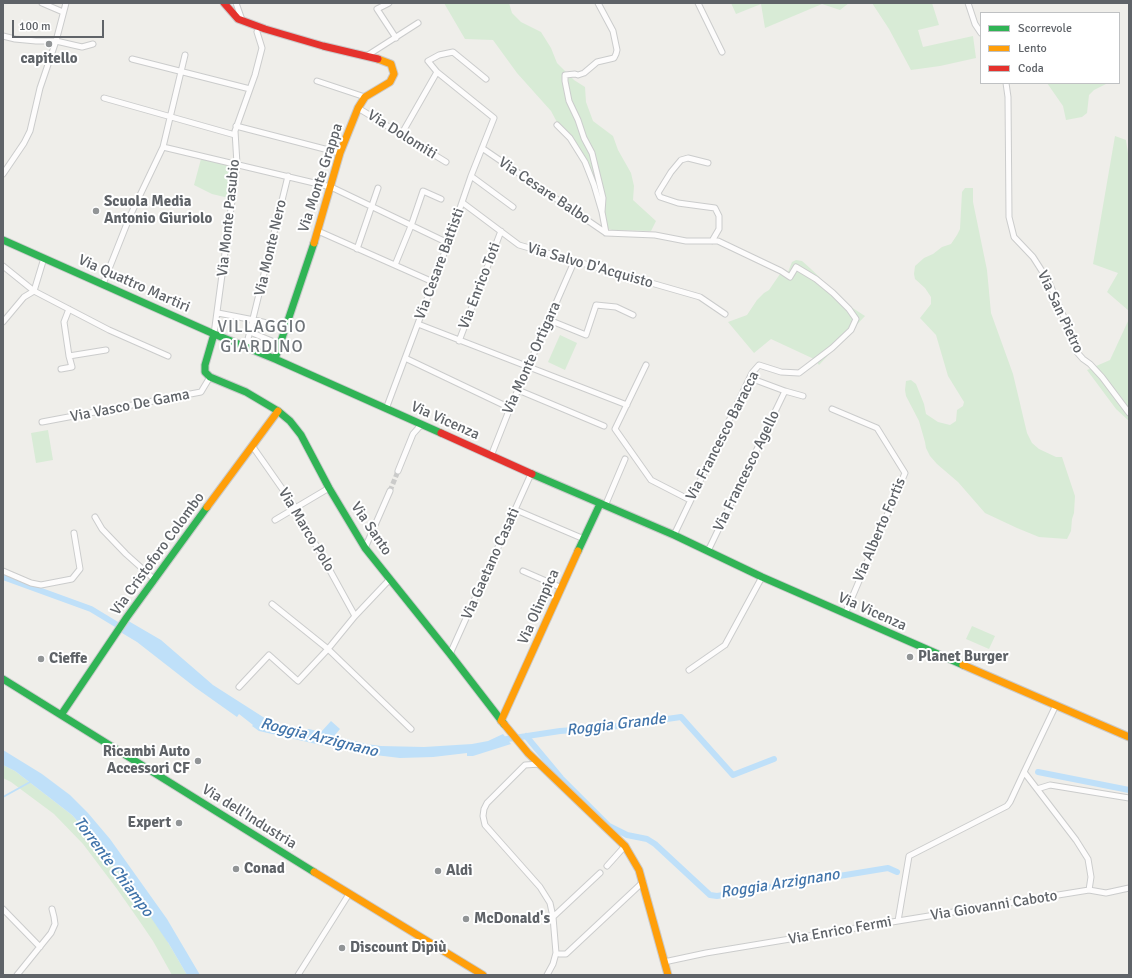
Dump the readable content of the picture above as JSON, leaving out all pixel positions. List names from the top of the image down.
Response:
{
  "streets": {
    "street": [
      "Via Dolomiti",
      "Via Monte Grappa",
      "Via Cesare Balbo",
      "Via Monte Pasubio",
      "Via Monte Nero",
      "Via Cesare Battisti",
      "Via Salvo D'Acquisto",
      "Via Quattro Martiri",
      "Via Enrico Toti",
      "Via San Pietro",
      "Via Monte Ortigara",
      "Via Vasco De Gama",
      "Via Vicenza",
      "Via Francesco Baracca",
      "Via Francesco Agello",
      "Via Santo",
      "Via Marco Polo",
      "Via Alberto Fortis",
      "Via Cristoforo Colombo",
      "Via Gaetano Casati",
      "Via Olimpica",
      "Via dell'Industria",
      "Via Giovanni Caboto",
      "Via Enrico Fermi"
    ]
  },
  "crossings": [
    ["Via Dolomiti", "Via Monte Grappa"],
    ["Via Monte Grappa", "Via Vicenza"],
    ["Via Cesare Balbo", "Via Cesare Battisti"],
    ["Via Cesare Balbo", "Via Francesco Baracca"],
    ["Via Monte Pasubio", "Via Quattro Martiri"],
    ["Via Monte Nero", "Via Quattro Martiri"],
    ["Via Monte Nero", "Via Vicenza"],
    ["Via Cesare Battisti", "Via Salvo D'Acquisto"],
    ["Via Cesare Battisti", "Via Vicenza"],
    ["Via Salvo D'Acquisto", "Via Enrico Toti"],
    ["Via Salvo D'Acquisto", "Via Monte Ortigara"],
    ["Via Quattro Martiri", "Via Vicenza"],
    ["Via Monte Ortigara", "Via Vicenza"],
    ["Via Vasco De Gama", "Via Santo"],
    ["Via Vicenza", "Via Francesco Baracca"],
    ["Via Vicenza", "Via Francesco Agello"],
    ["Via Vicenza", "Via Alberto Fortis"],
    ["Via Vicenza", "Via Gaetano Casati"],
    ["Via Vicenza", "Via Olimpica"],
    ["Via Vicenza", "Via Enrico Fermi"],
    ["Via Santo", "Via Cristoforo Colombo"],
    ["Via Santo", "Via Gaetano Casati"],
    ["Via Santo", "Via Olimpica"],
    ["Via Santo", "Via Enrico Fermi"],
    ["Via Marco Polo", "Via Cristoforo Colombo"],
    ["Via Cristoforo Colombo", "Via dell'Industria"],
    ["Via Giovanni Caboto", "Via Enrico Fermi"]
  ],
  "districts": ["VILLAGGIO GIARDINO"],
  "water": ["Roggia Grande", "Roggia Arzignano", "Torrente Chiampo"],
  "places": [
    "capitello",
    "Scuola Media Antonio Giuriolo",
    "Planet Burger",
    "Cieffe",
    "Ricambi Auto Accessori CF",
    "Expert",
    "Conad",
    "Aldi",
    "McDonald's",
    "Discount Dipiù"
  ],
  "legend": ["Scorrevole", "Lento", "Coda"],
  "scale_bar": "100 m"
}
